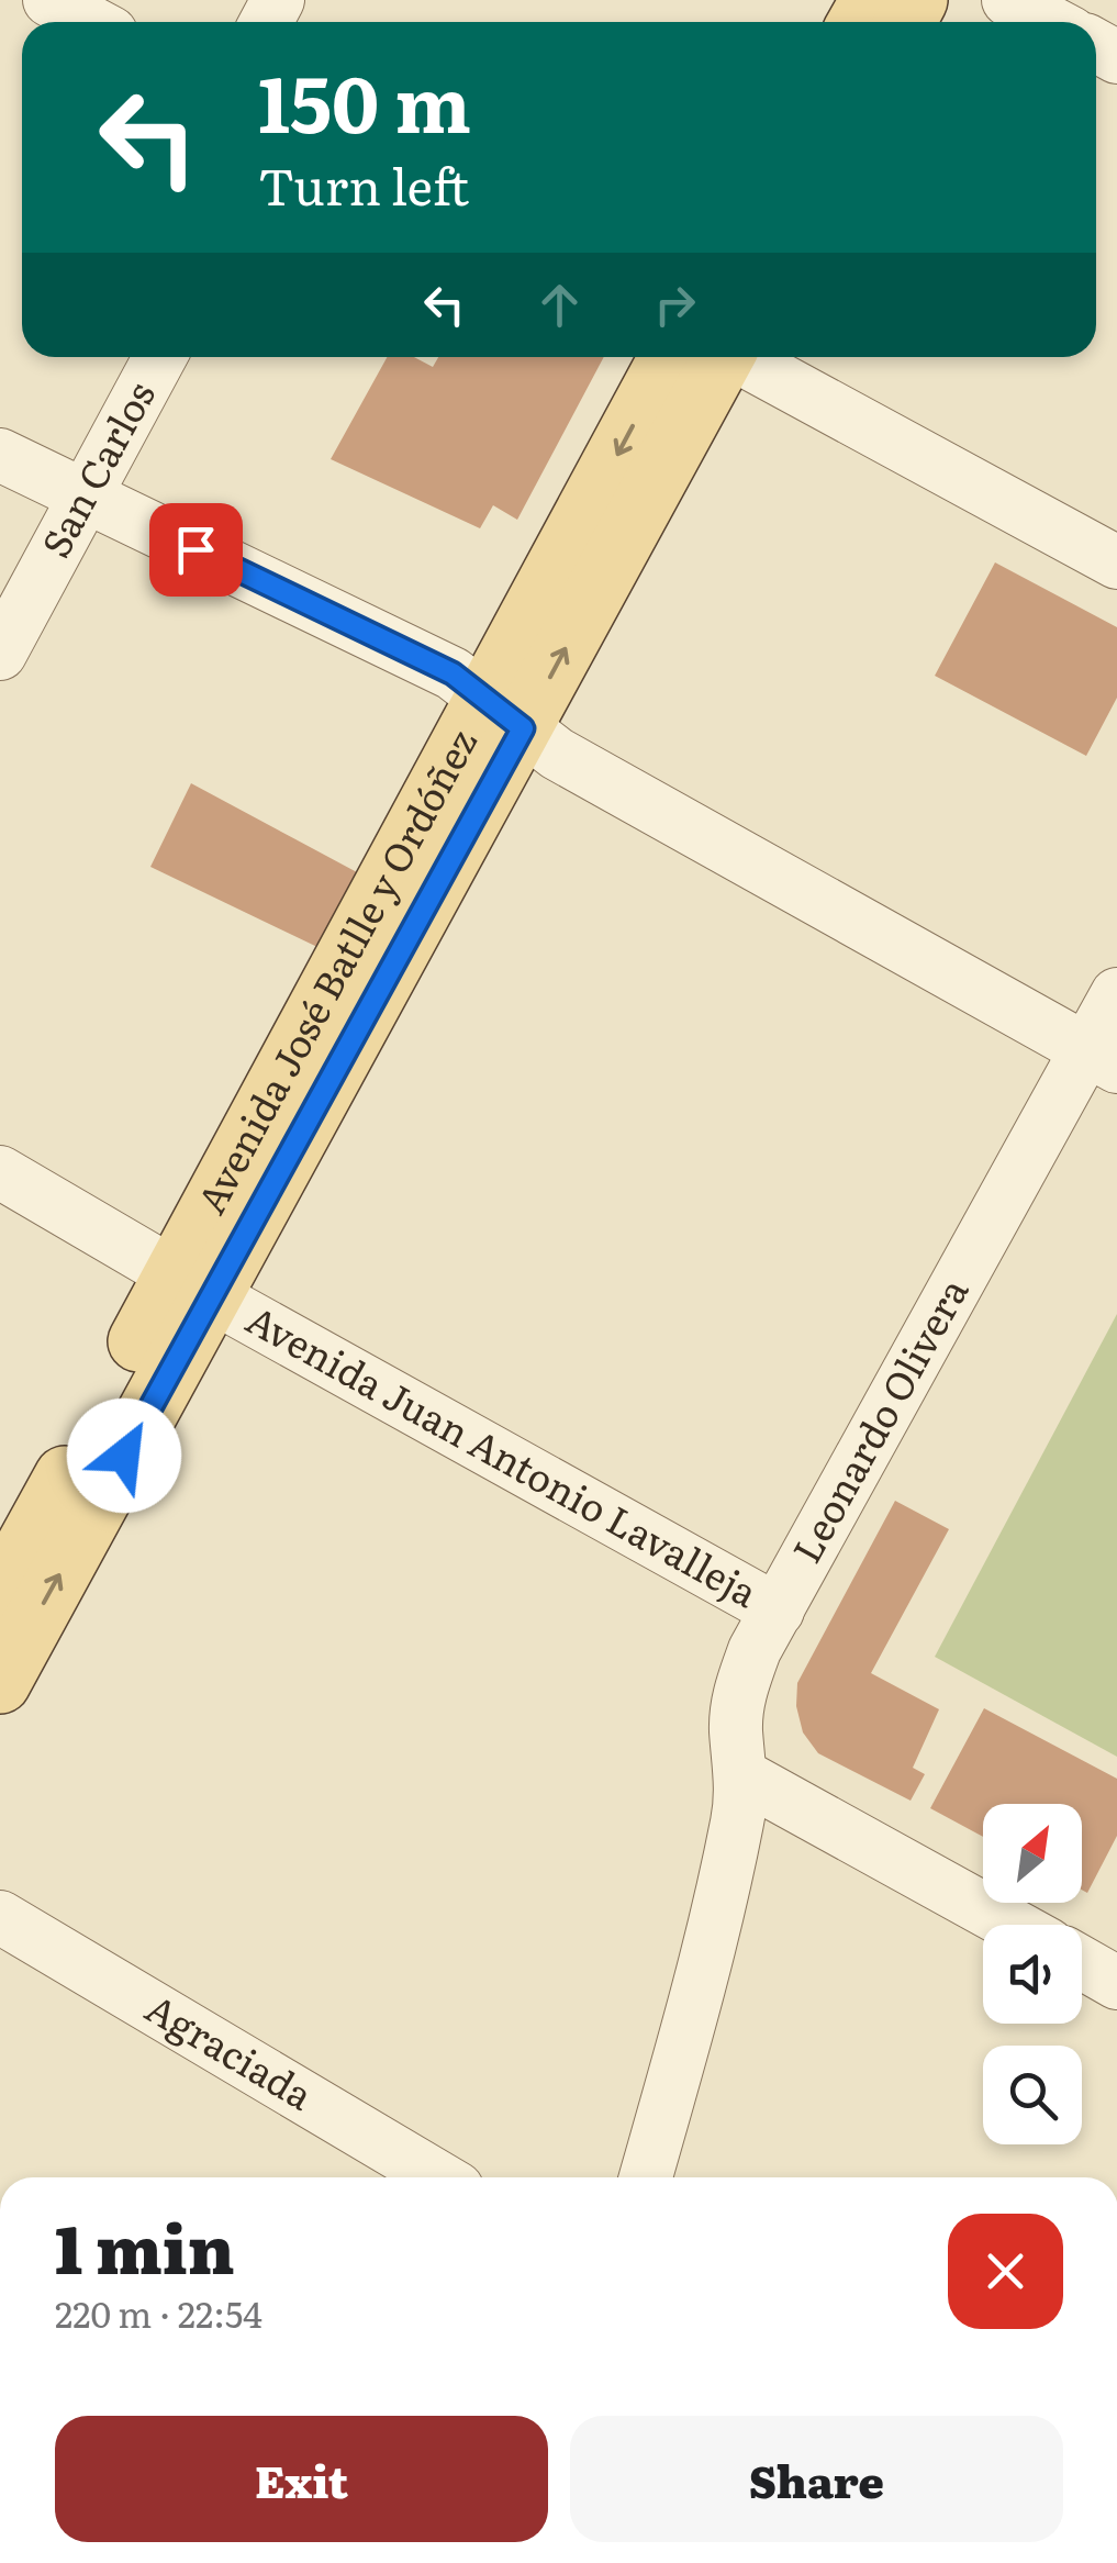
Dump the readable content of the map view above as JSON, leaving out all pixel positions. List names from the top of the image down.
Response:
{
  "streets": {
    "main road": ["Avenida José Batlle y Ordóñez"],
    "street": [
      "San Carlos",
      "Leonardo Olivera",
      "Avenida Juan Antonio Lavalleja",
      "Agraciada"
    ]
  },
  "crossings": [
    ["Avenida José Batlle y Ordóñez", "Avenida Juan Antonio Lavalleja"],
    ["Leonardo Olivera", "Avenida Juan Antonio Lavalleja"]
  ],
  "north": "top right",
  "page": {
    "turn": ["150 m", "Turn left"],
    "heading": ["1 min", "220 m · 22:54"],
    "buttons": ["Exit", "Share"]
  }
}
